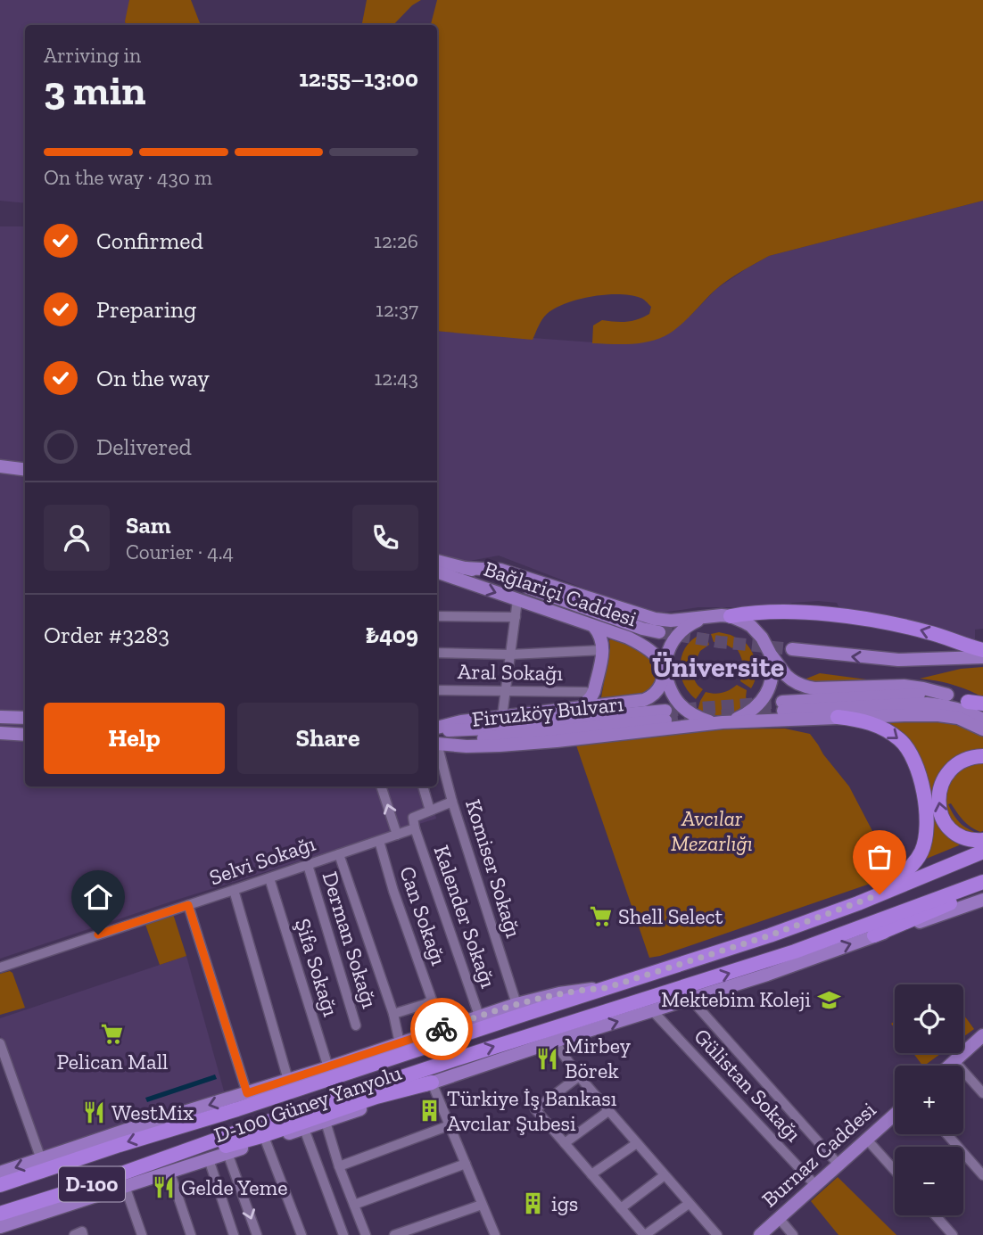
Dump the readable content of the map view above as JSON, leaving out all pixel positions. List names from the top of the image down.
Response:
{
  "streets": {
    "highway": ["D-100"],
    "main road": [
      "Bağlariçi Caddesi",
      "Firuzköy Bulvarı",
      "D-100 Güney Yanyolu",
      "Burnaz Caddesi"
    ],
    "street": [
      "Aral Sokağı",
      "Selvi Sokağı",
      "Komiser Sokağı",
      "Can Sokağı",
      "Kalender Sokağı",
      "Derman Sokağı",
      "Şifa Sokağı",
      "Gülistan Sokağı"
    ]
  },
  "crossings": [
    ["Selvi Sokağı", "Can Sokağı"],
    ["Selvi Sokağı", "Kalender Sokağı"],
    ["Selvi Sokağı", "Derman Sokağı"],
    ["Selvi Sokağı", "Şifa Sokağı"],
    ["Gülistan Sokağı", "D-100 Güney Yanyolu"],
    ["Gülistan Sokağı", "Burnaz Caddesi"]
  ],
  "districts": ["Üniversite"],
  "parks": ["Avcılar Mezarlığı"],
  "places": {
    "supermarket": ["Shell Select", "Pelican Mall"],
    "school or university": ["Mektebim Koleji"],
    "restaurant": ["Mirbey Börek", "WestMix", "Gelde Yeme"],
    "building": ["Türkiye İş Bankası Avcılar Şubesi", "igs"]
  },
  "page": {
    "heading": ["3 min", "Arriving in", "12:55–13:00"],
    "panel": [
      "Sam",
      "Courier · 4.4",
      "Order #3283",
      "₺409"
    ],
    "bar": "On the way · 430 m",
    "list": [
      ["Confirmed", "12:26"],
      ["Preparing", "12:37"],
      ["On the way", "12:43"],
      "Delivered"
    ],
    "buttons": ["Help", "Share"],
    "map_buttons": ["+", "−"]
  }
}
